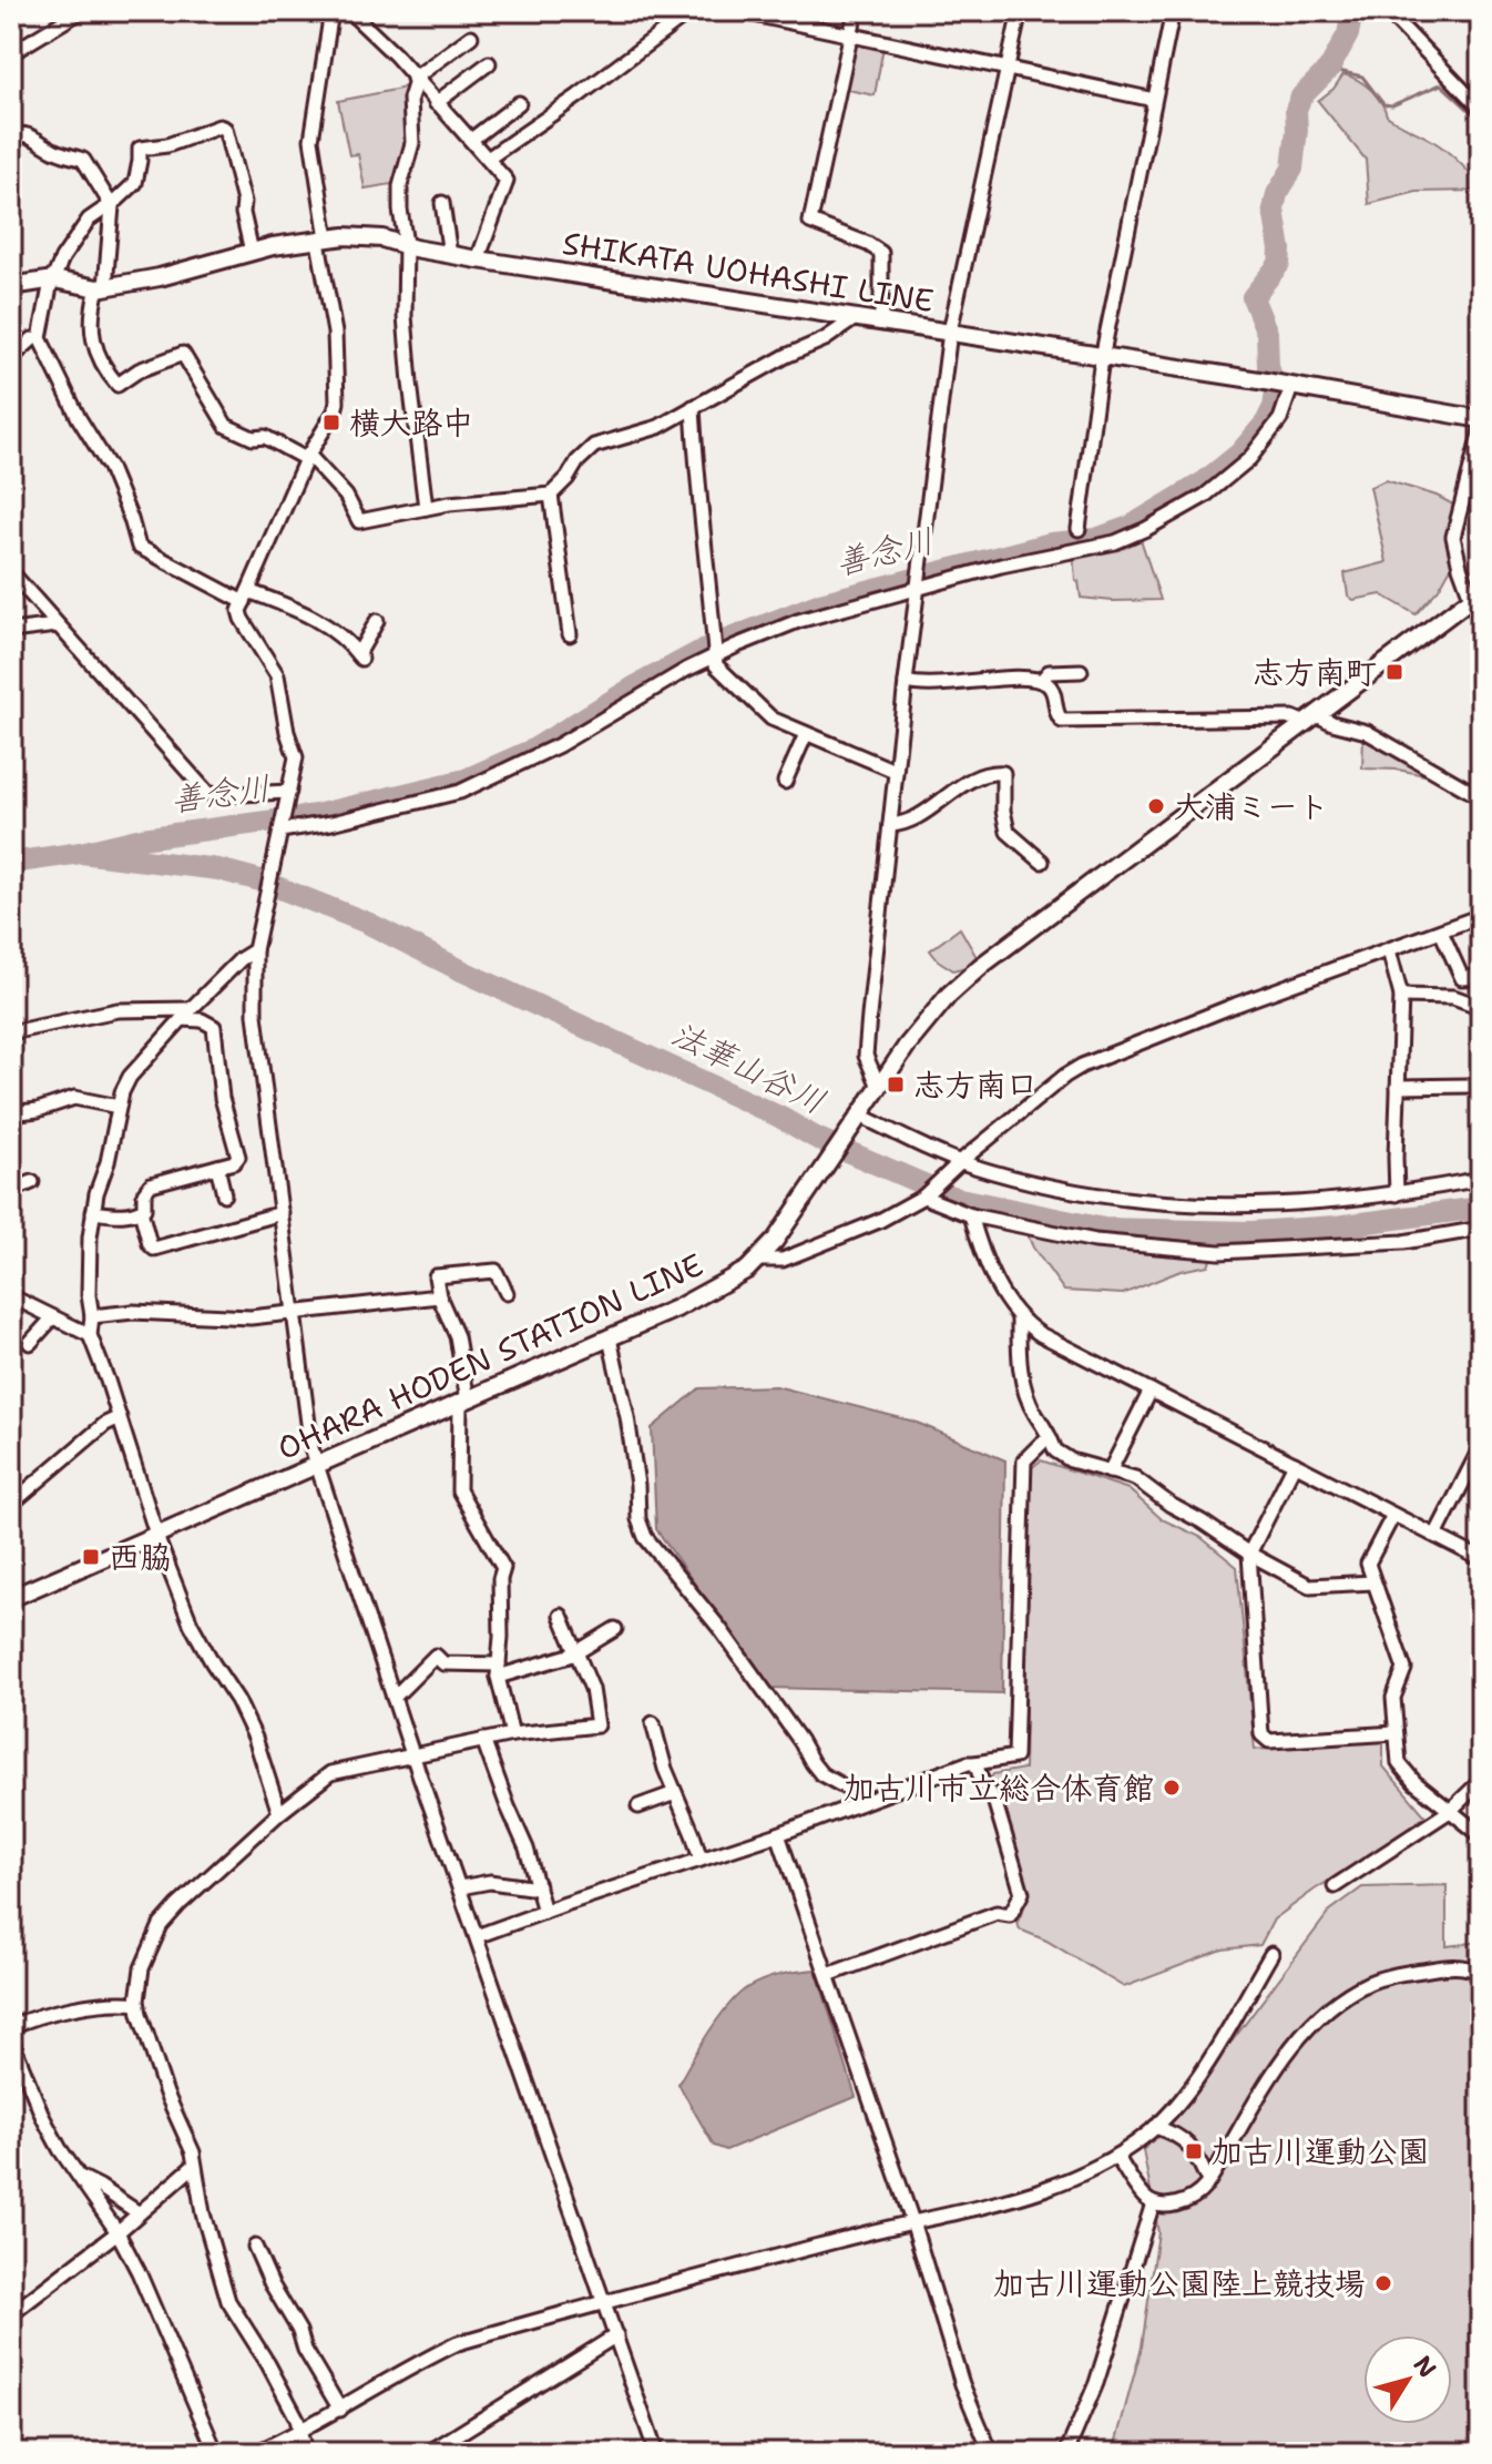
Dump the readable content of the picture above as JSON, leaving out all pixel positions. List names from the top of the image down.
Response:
{
  "streets": {
    "main road": ["SHIKATA UOHASHI LINE", "OHARA HODEN STATION LINE"]
  },
  "water": ["善念川", "法華山谷川"],
  "places": {
    "transit": [
      "横大路中",
      "志方南町",
      "志方南口",
      "西脇",
      "加古川運動公園"
    ],
    "other": ["大浦ミート", "加古川市立総合体育館", "加古川運動公園陸上競技場"]
  },
  "north": "top right"
}
